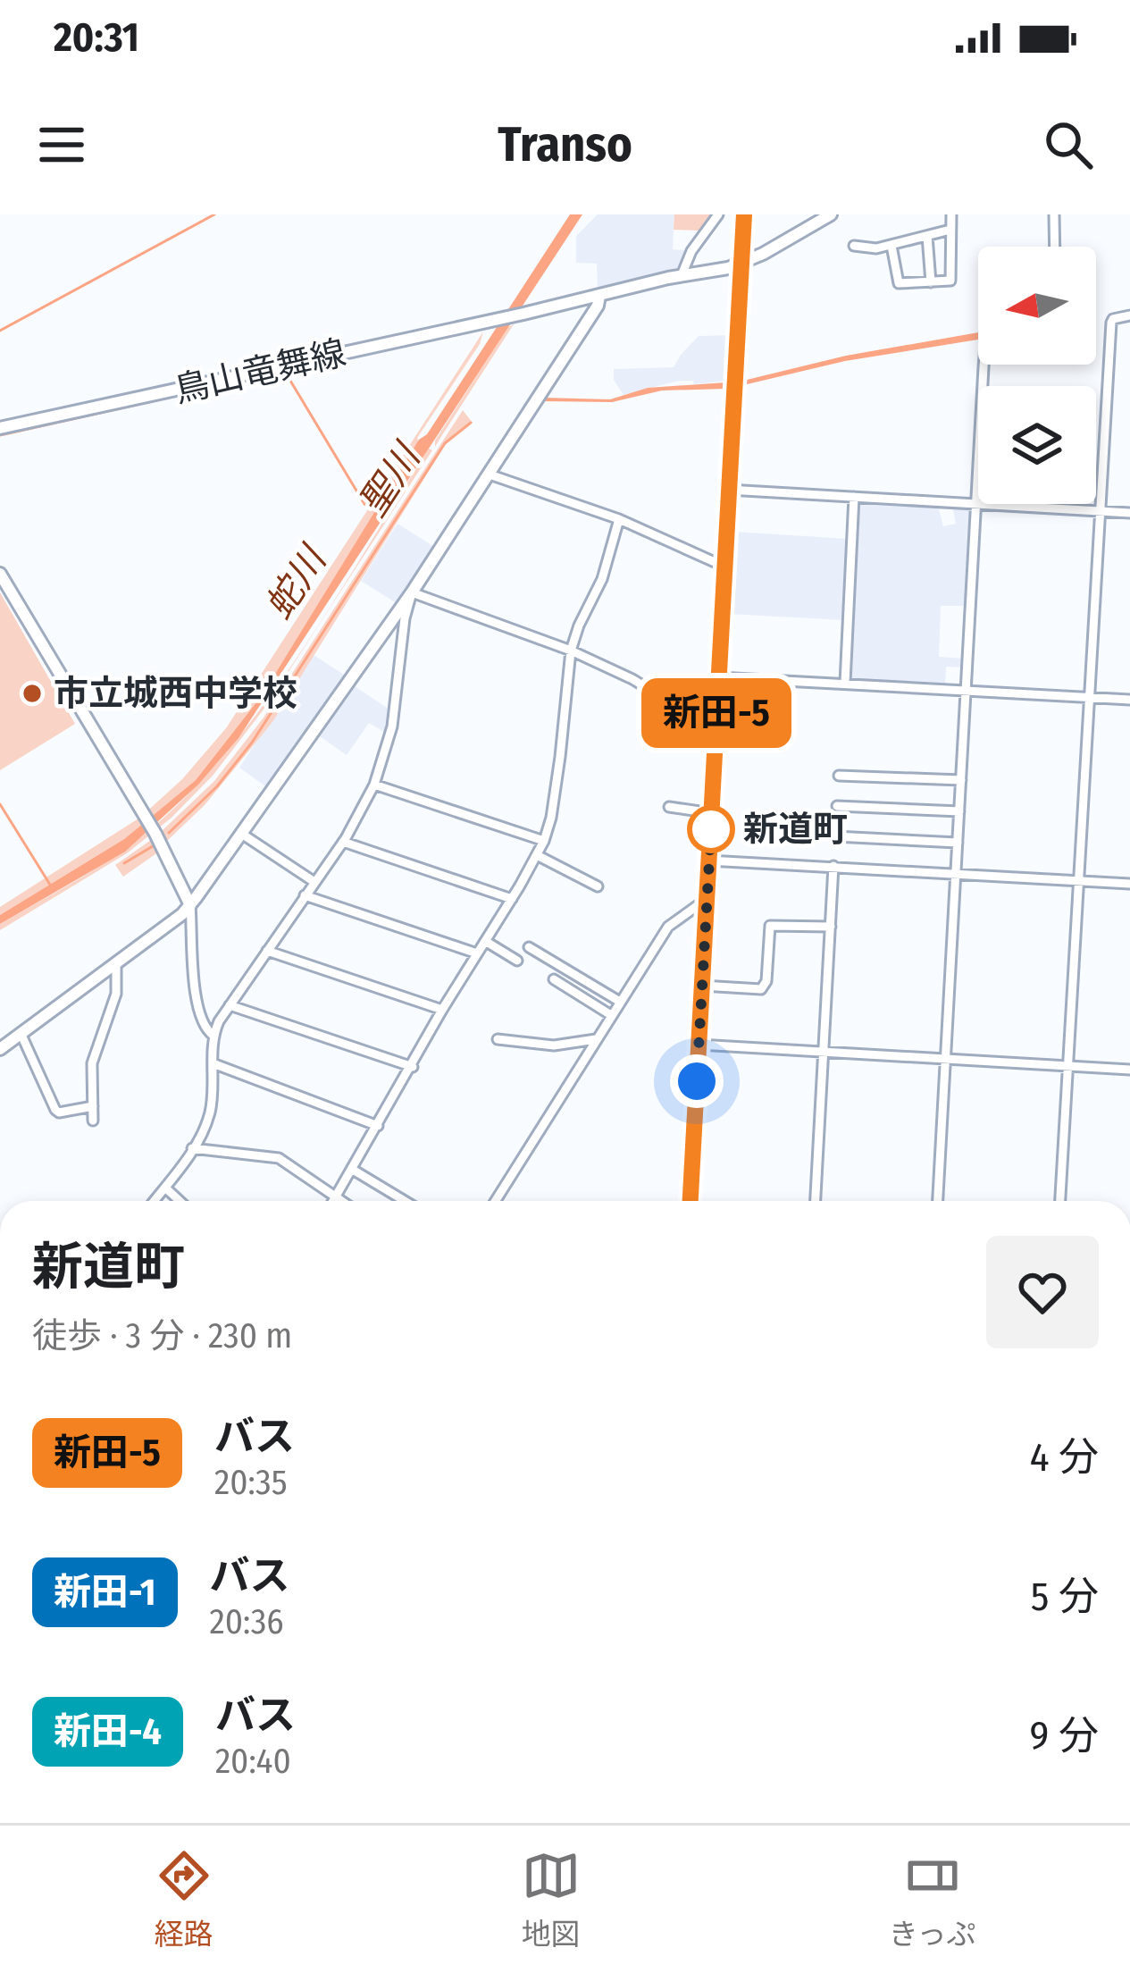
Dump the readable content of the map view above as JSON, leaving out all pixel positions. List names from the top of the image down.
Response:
{
  "streets": {
    "street": ["鳥山竜舞線"]
  },
  "water": ["聖川", "蛇川"],
  "places": ["市立城西中学校", "新道町"],
  "lines": ["bus line 新田-5"],
  "north": "left",
  "page": {
    "status": "20:31",
    "header": "Transo",
    "on_map": "新田-5",
    "heading": ["新道町", "徒歩 · 3 分 · 230 m"],
    "list": [
      {
        "mark": "新田-5",
        "name": "バス",
        "note": "20:35",
        "value": "4 分"
      },
      {
        "mark": "新田-1",
        "name": "バス",
        "note": "20:36",
        "value": "5 分"
      },
      {
        "mark": "新田-4",
        "name": "バス",
        "note": "20:40",
        "value": "9 分"
      }
    ],
    "tabs": ["経路", "地図", "きっぷ"]
  }
}
